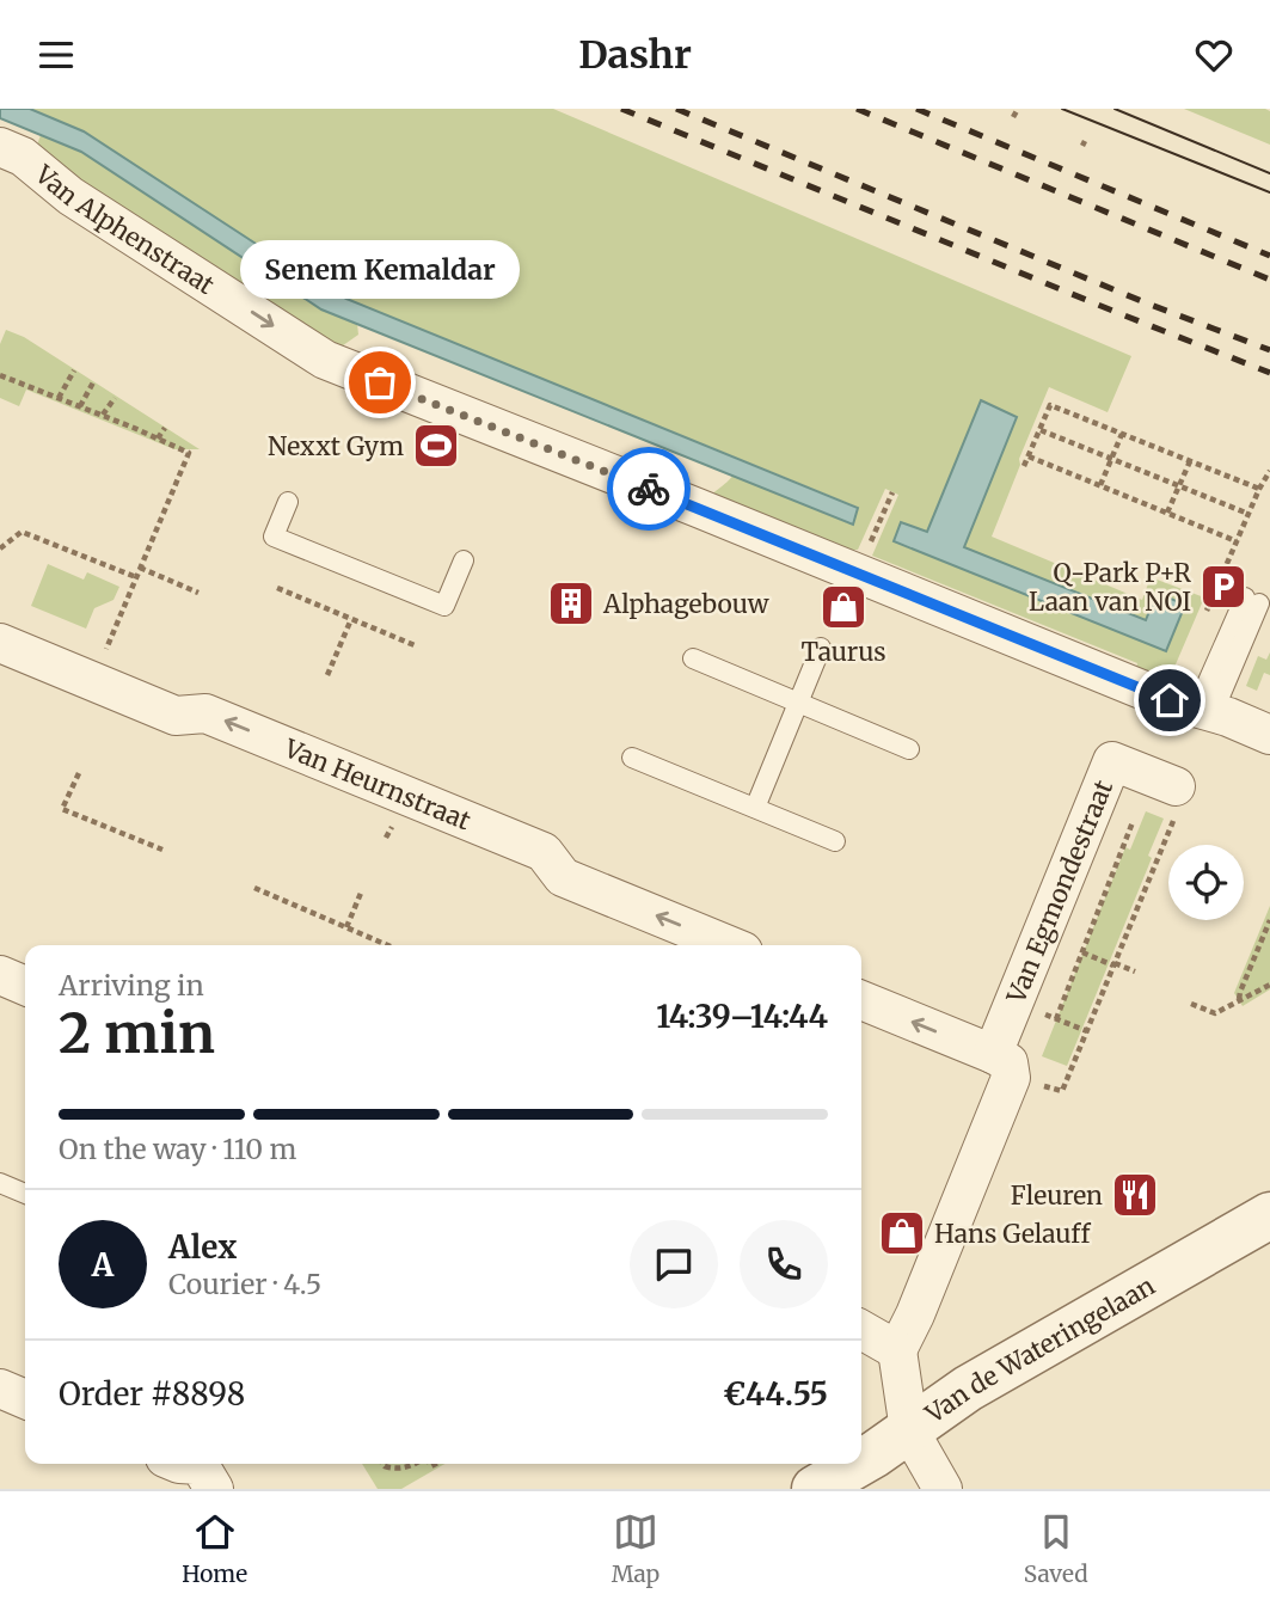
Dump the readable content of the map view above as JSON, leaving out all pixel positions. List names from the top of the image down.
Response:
{
  "streets": {
    "street": [
      "Van Alphenstraat",
      "Van Heurnstraat",
      "Van Egmondestraat",
      "Van de Wateringelaan"
    ]
  },
  "one_way": ["Van Alphenstraat", "Van Heurnstraat"],
  "places": {
    "other": ["Senem Kemaldar"],
    "sports": ["Nexxt Gym"],
    "parking": ["Q-Park P+R Laan van NOI"],
    "building": ["Alphagebouw"],
    "shop": ["Taurus", "Hans Gelauff"],
    "restaurant": ["Fleuren"]
  },
  "page": {
    "header": "Dashr",
    "bubble": "Senem Kemaldar",
    "heading": ["2 min", "Arriving in", "14:39–14:44"],
    "panel": [
      "Alex",
      "Courier · 4.5",
      "Order #8898",
      "€44.55"
    ],
    "bar": "On the way · 110 m",
    "round": "A",
    "tabs": ["Home", "Map", "Saved"]
  }
}
